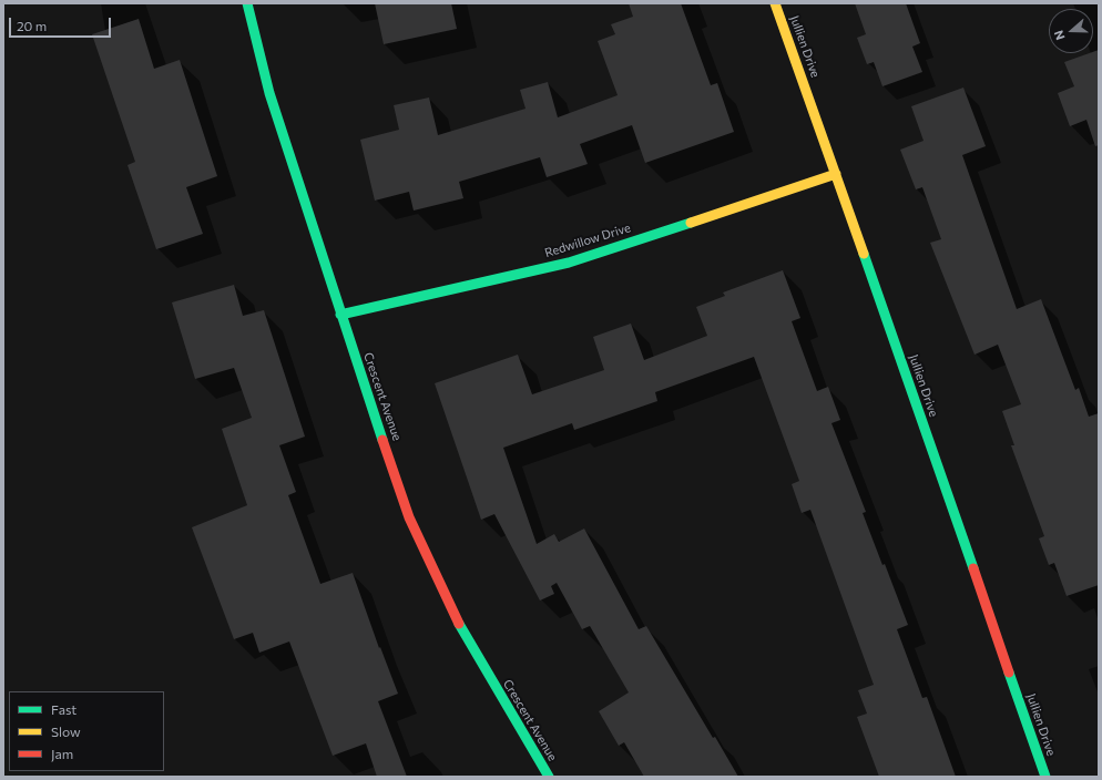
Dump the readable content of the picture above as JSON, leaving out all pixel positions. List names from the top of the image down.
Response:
{
  "streets": {
    "street": ["Jullien Drive", "Redwillow Drive", "Crescent Avenue"]
  },
  "crossings": [
    ["Jullien Drive", "Redwillow Drive"],
    ["Redwillow Drive", "Crescent Avenue"]
  ],
  "legend": ["Fast", "Slow", "Jam"],
  "scale_bar": "20 m",
  "north": "left"
}
